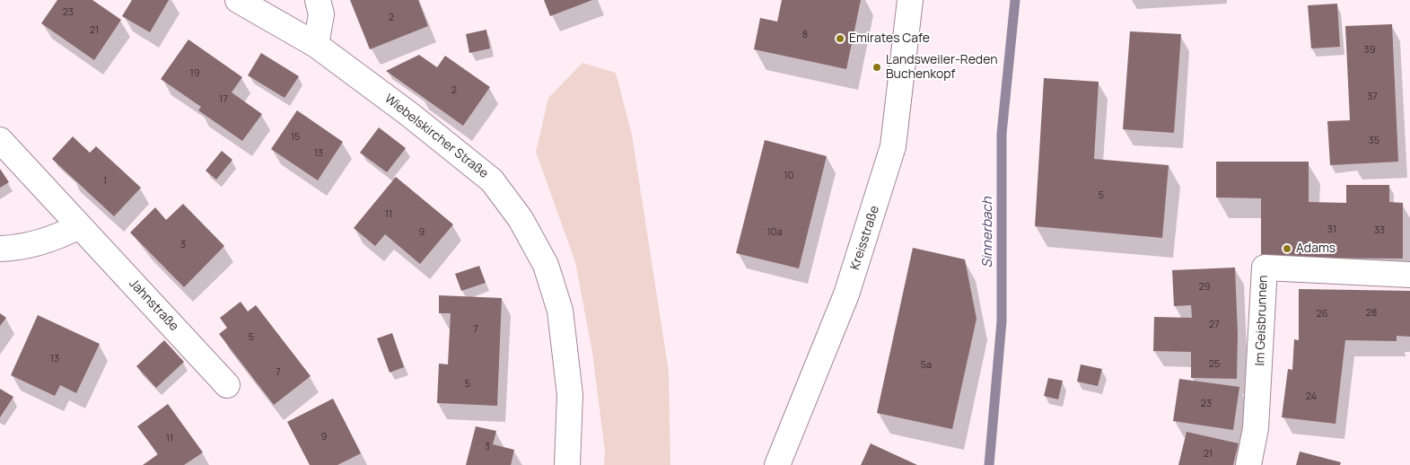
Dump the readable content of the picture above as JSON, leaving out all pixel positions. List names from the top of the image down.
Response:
{
  "streets": {
    "street": [
      "Wiebelskircher Straße",
      "Kreisstraße",
      "Jahnstraße",
      "Im Geisbrunnen"
    ]
  },
  "water": ["Sinnerbach"],
  "places": ["Emirates Cafe", "Landsweiler-Reden Buchenkopf", "Adams"],
  "house_numbers": [
    "23",
    "2",
    "21",
    "8",
    "39",
    "19",
    "2",
    "37",
    "17",
    "15",
    "35",
    "13",
    "10",
    "1",
    "5",
    "11",
    "31",
    "33",
    "9",
    "10a",
    "3",
    "29",
    "28",
    "26",
    "27",
    "7",
    "5",
    "13",
    "25",
    "5a",
    "7",
    "5",
    "24",
    "23",
    "9",
    "11",
    "3",
    "21"
  ]
}
